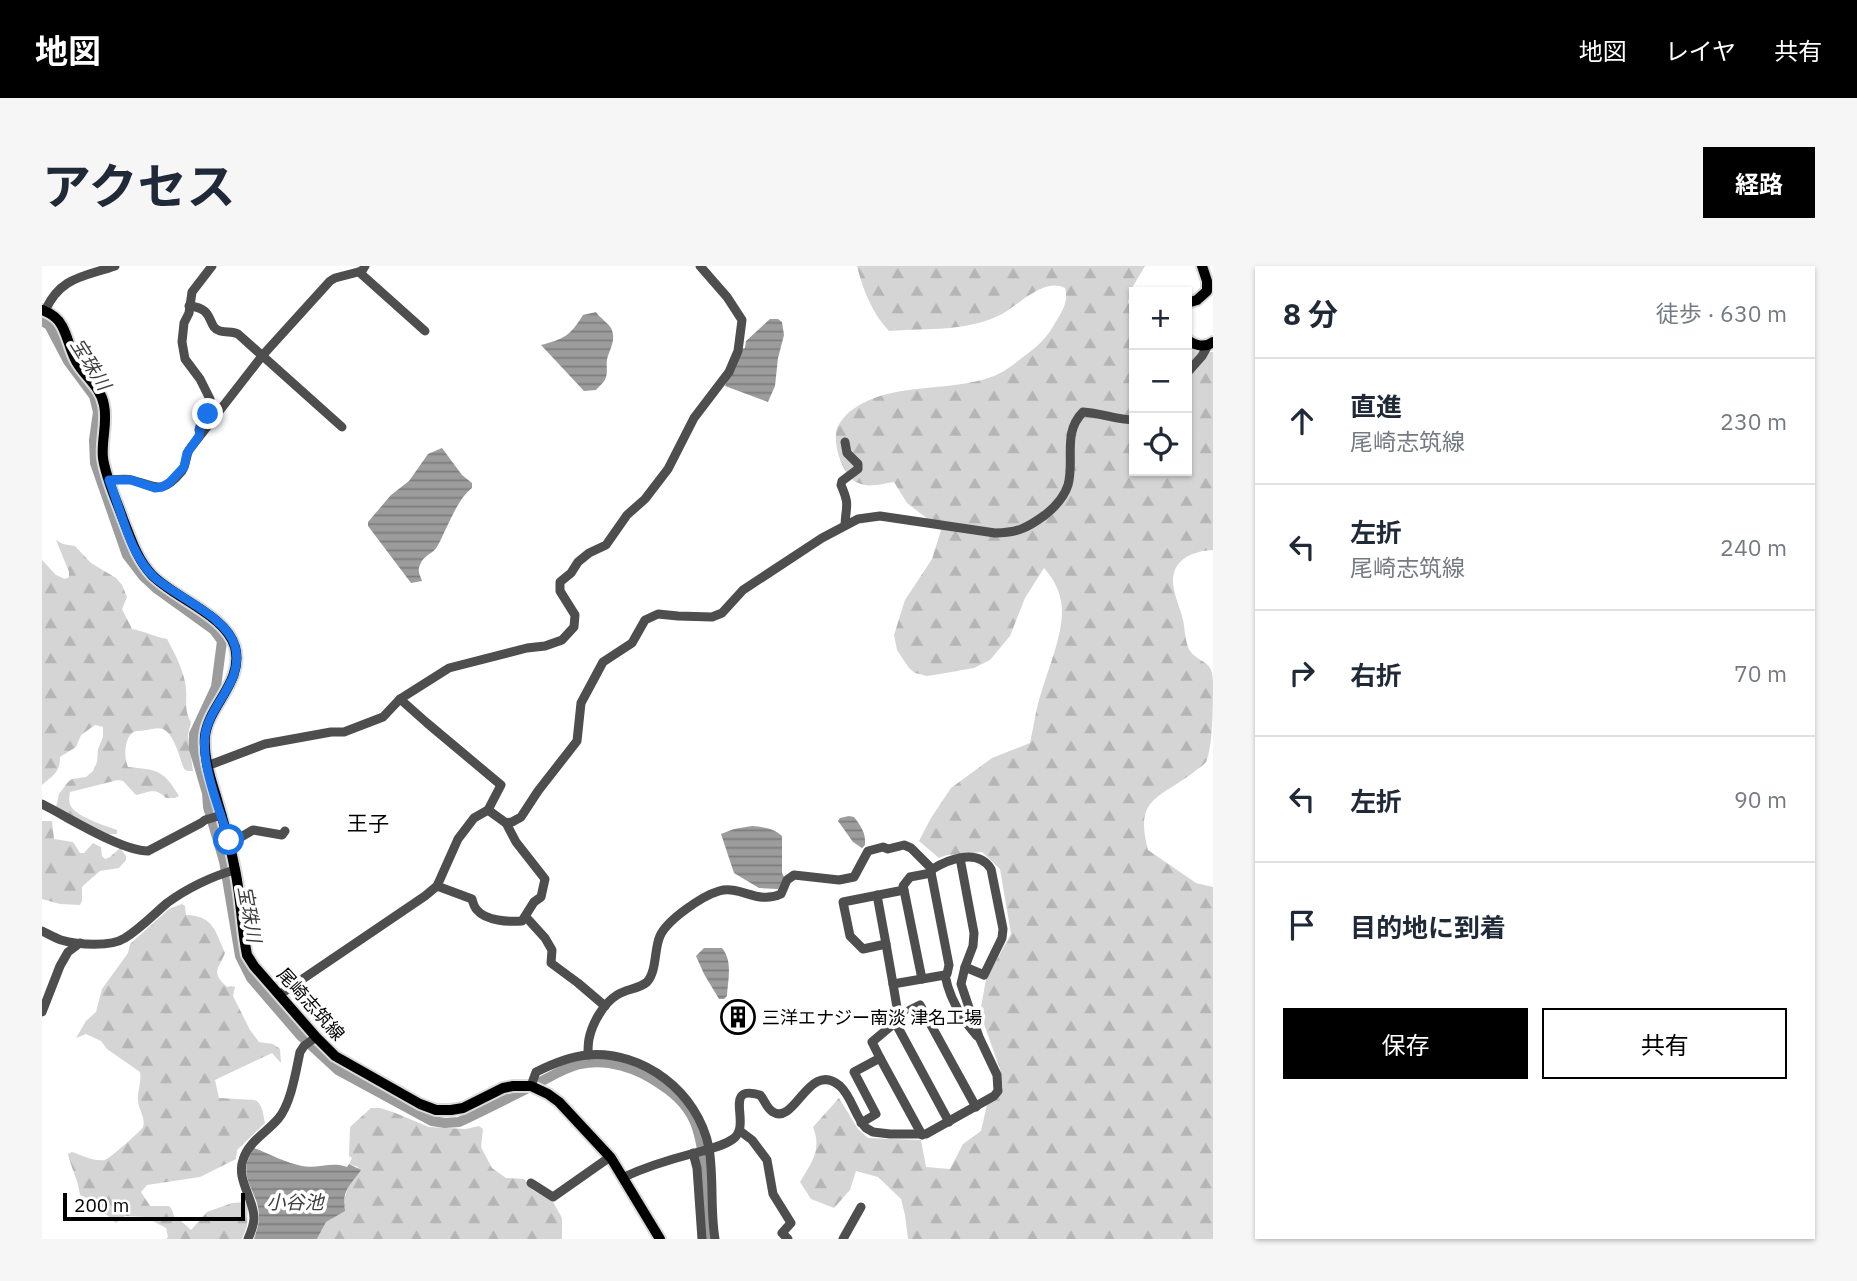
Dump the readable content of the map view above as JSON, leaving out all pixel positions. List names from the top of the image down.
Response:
{
  "streets": {
    "main road": ["尾崎志筑線"]
  },
  "districts": ["王子"],
  "water": ["宝珠川", "小谷池"],
  "places": {
    "building": ["三洋エナジー南淡 津名工場"]
  },
  "scale_bar": "200 m",
  "page": {
    "header": "地図",
    "nav": ["地図", "レイヤ", "共有"],
    "title": "アクセス",
    "buttons": [
      "経路",
      ["保存", "共有"]
    ],
    "heading": ["8 分", "徒歩 · 630 m"],
    "map_buttons": ["+", "−"],
    "list": [
      ["直進", "尾崎志筑線", "230 m"],
      ["左折", "尾崎志筑線", "240 m"],
      ["右折", "70 m"],
      ["左折", "90 m"],
      "目的地に到着"
    ],
    "scale": "200 m"
  }
}
